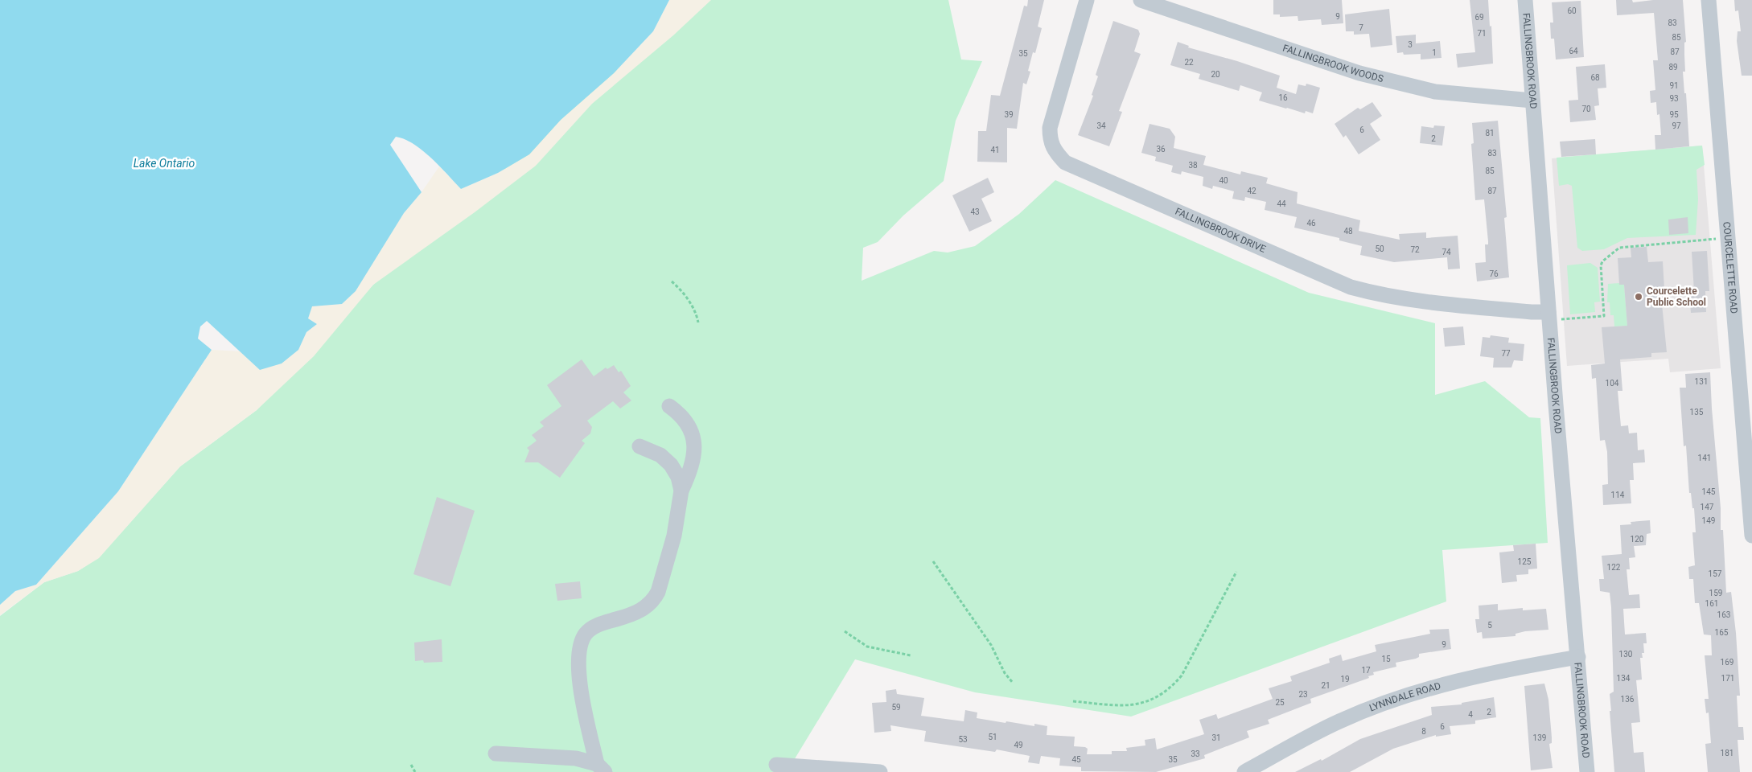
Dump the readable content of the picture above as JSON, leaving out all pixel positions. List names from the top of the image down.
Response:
{
  "streets": {
    "street": [
      "FALLINGBROOK ROAD",
      "FALLINGBROOK WOODS",
      "FALLINGBROOK DRIVE",
      "COURCELETTE ROAD",
      "LYNNDALE ROAD"
    ]
  },
  "crossings": [
    ["FALLINGBROOK ROAD", "FALLINGBROOK WOODS"],
    ["FALLINGBROOK ROAD", "FALLINGBROOK DRIVE"],
    ["FALLINGBROOK ROAD", "LYNNDALE ROAD"]
  ],
  "water": ["Lake Ontario"],
  "places": ["Courcelette Public School"],
  "house_numbers": [
    "60",
    "9",
    "69",
    "83",
    "7",
    "71",
    "85",
    "3",
    "64",
    "87",
    "1",
    "35",
    "22",
    "89",
    "20",
    "68",
    "91",
    "16",
    "93",
    "70",
    "39",
    "95",
    "34",
    "97",
    "6",
    "81",
    "2",
    "36",
    "41",
    "83",
    "38",
    "85",
    "40",
    "42",
    "87",
    "44",
    "43",
    "46",
    "48",
    "50",
    "72",
    "74",
    "76",
    "77",
    "131",
    "104",
    "135",
    "141",
    "145",
    "114",
    "147",
    "149",
    "120",
    "125",
    "122",
    "157",
    "159",
    "161",
    "163",
    "5",
    "165",
    "9",
    "130",
    "15",
    "169",
    "17",
    "134",
    "171",
    "19",
    "21",
    "23",
    "136",
    "25",
    "59",
    "2",
    "4",
    "6",
    "8",
    "51",
    "31",
    "139",
    "53",
    "49",
    "181",
    "33",
    "45",
    "35"
  ]
}
